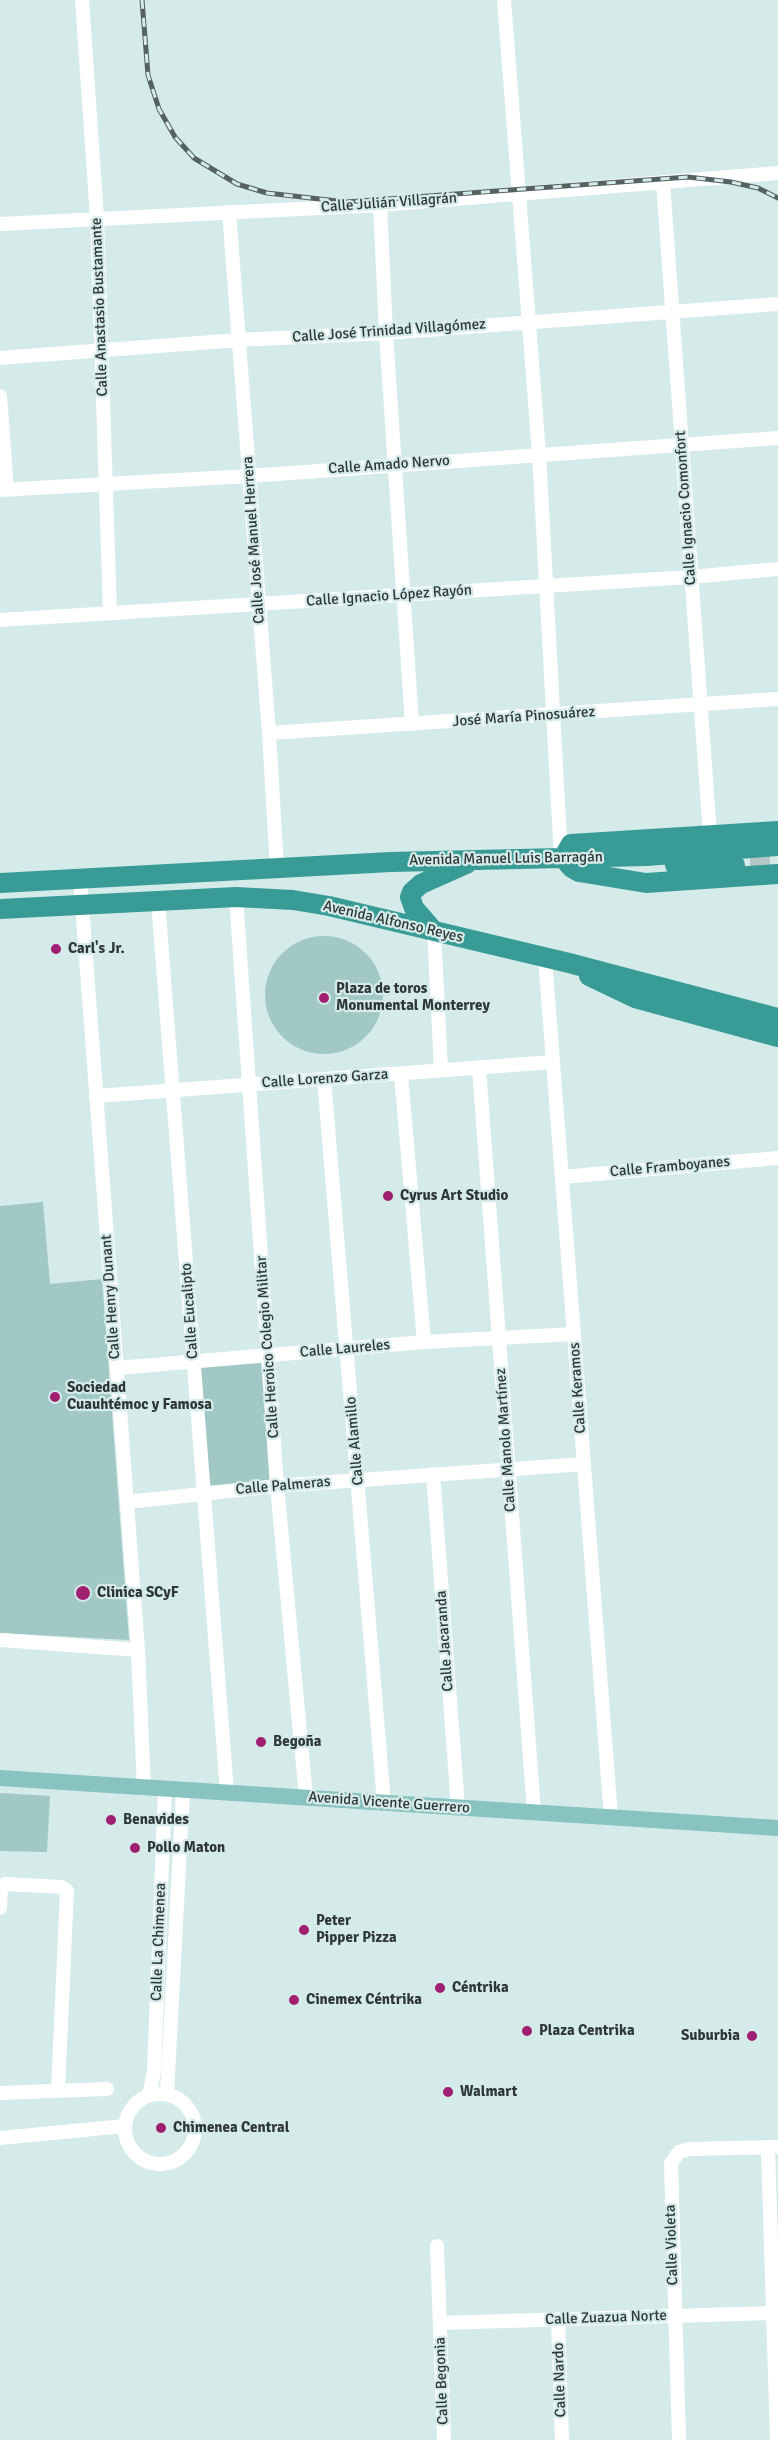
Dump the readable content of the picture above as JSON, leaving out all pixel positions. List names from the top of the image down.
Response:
{
  "streets": {
    "highway": ["Avenida Manuel Luis Barragán", "Avenida Alfonso Reyes"],
    "main road": ["Avenida Vicente Guerrero"],
    "street": [
      "Calle Julián Villagrán",
      "Calle Anastasio Bustamante",
      "Calle José Trinidad Villagómez",
      "Calle Amado Nervo",
      "Calle Ignacio Comonfort",
      "Calle José Manuel Herrera",
      "Calle Ignacio López Rayón",
      "José María Pinosuárez",
      "Calle Lorenzo Garza",
      "Calle Framboyanes",
      "Calle Henry Dunant",
      "Calle Eucalipto",
      "Calle Heroico Colegio Militar",
      "Calle Laureles",
      "Calle Keramos",
      "Calle Manolo Martínez",
      "Calle Alamillo",
      "Calle Palmeras",
      "Calle Jacaranda",
      "Calle La Chimenea",
      "Calle Violeta",
      "Calle Zuazua Norte",
      "Calle Nardo",
      "Calle Begonia"
    ]
  },
  "crossings": [
    ["Calle Julián Villagrán", "Calle Anastasio Bustamante"],
    ["Calle Julián Villagrán", "Calle Ignacio Comonfort"],
    ["Calle Julián Villagrán", "Calle José Manuel Herrera"],
    ["Calle Anastasio Bustamante", "Calle José Trinidad Villagómez"],
    ["Calle Anastasio Bustamante", "Calle Amado Nervo"],
    ["Calle Anastasio Bustamante", "Calle Ignacio López Rayón"],
    ["Calle José Trinidad Villagómez", "Calle Ignacio Comonfort"],
    ["Calle José Trinidad Villagómez", "Calle José Manuel Herrera"],
    ["Calle Amado Nervo", "Calle Ignacio Comonfort"],
    ["Calle Amado Nervo", "Calle José Manuel Herrera"],
    ["Calle Ignacio Comonfort", "Calle Ignacio López Rayón"],
    ["Calle Ignacio Comonfort", "José María Pinosuárez"],
    ["Calle José Manuel Herrera", "Calle Ignacio López Rayón"],
    ["Calle José Manuel Herrera", "José María Pinosuárez"],
    ["Calle José Manuel Herrera", "Avenida Manuel Luis Barragán"],
    ["Avenida Manuel Luis Barragán", "Calle Henry Dunant"],
    ["Avenida Alfonso Reyes", "Calle Henry Dunant"],
    ["Avenida Alfonso Reyes", "Calle Eucalipto"],
    ["Avenida Alfonso Reyes", "Calle Heroico Colegio Militar"],
    ["Avenida Alfonso Reyes", "Calle Keramos"],
    ["Calle Lorenzo Garza", "Calle Henry Dunant"],
    ["Calle Lorenzo Garza", "Calle Eucalipto"],
    ["Calle Lorenzo Garza", "Calle Heroico Colegio Militar"],
    ["Calle Lorenzo Garza", "Calle Keramos"],
    ["Calle Lorenzo Garza", "Calle Manolo Martínez"],
    ["Calle Lorenzo Garza", "Calle Alamillo"],
    ["Calle Framboyanes", "Calle Keramos"],
    ["Calle Henry Dunant", "Calle Laureles"],
    ["Calle Henry Dunant", "Calle Palmeras"],
    ["Calle Henry Dunant", "Avenida Vicente Guerrero"],
    ["Calle Eucalipto", "Calle Laureles"],
    ["Calle Eucalipto", "Calle Palmeras"],
    ["Calle Eucalipto", "Avenida Vicente Guerrero"],
    ["Calle Heroico Colegio Militar", "Calle Laureles"],
    ["Calle Heroico Colegio Militar", "Calle Palmeras"],
    ["Calle Heroico Colegio Militar", "Avenida Vicente Guerrero"],
    ["Calle Laureles", "Calle Keramos"],
    ["Calle Laureles", "Calle Manolo Martínez"],
    ["Calle Laureles", "Calle Alamillo"],
    ["Calle Keramos", "Calle Palmeras"],
    ["Calle Keramos", "Avenida Vicente Guerrero"],
    ["Calle Manolo Martínez", "Calle Palmeras"],
    ["Calle Manolo Martínez", "Avenida Vicente Guerrero"],
    ["Calle Alamillo", "Calle Palmeras"],
    ["Calle Alamillo", "Avenida Vicente Guerrero"],
    ["Calle Palmeras", "Calle Jacaranda"],
    ["Calle Jacaranda", "Avenida Vicente Guerrero"],
    ["Avenida Vicente Guerrero", "Calle La Chimenea"],
    ["Calle Violeta", "Calle Zuazua Norte"],
    ["Calle Zuazua Norte", "Calle Nardo"],
    ["Calle Zuazua Norte", "Calle Begonia"]
  ],
  "places": [
    "Carl's Jr.",
    "Plaza de toros Monumental Monterrey",
    "Cyrus Art Studio",
    "Sociedad Cuauhtémoc y Famosa",
    "Clinica SCyF",
    "Begoña",
    "Benavides",
    "Pollo Maton",
    "Peter Pipper Pizza",
    "Céntrika",
    "Cinemex Céntrika",
    "Plaza Centrika",
    "Suburbia",
    "Walmart",
    "Chimenea Central"
  ]
}
